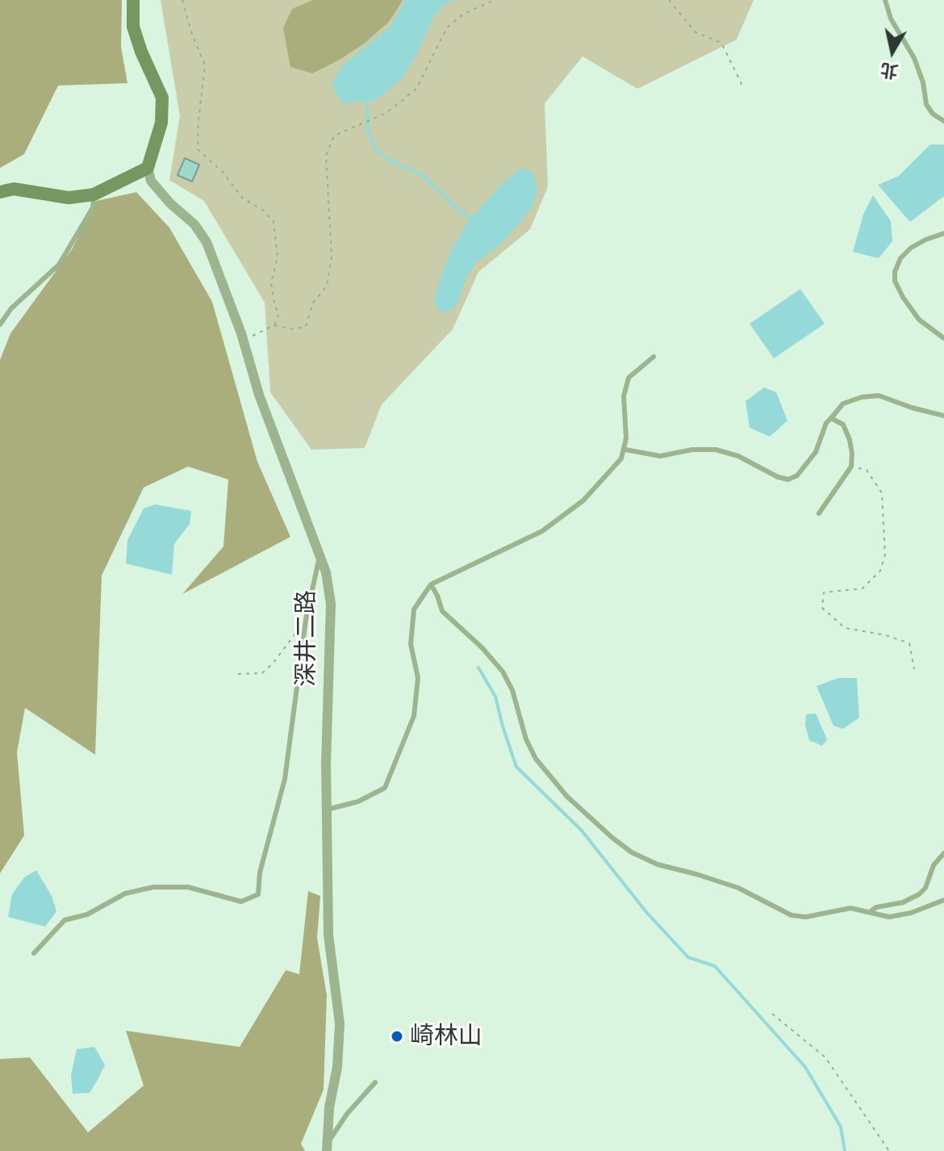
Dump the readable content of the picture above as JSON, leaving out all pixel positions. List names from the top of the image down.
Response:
{
  "streets": {
    "street": ["深井二路"]
  },
  "places": ["崎林山"],
  "north": "bottom"
}
